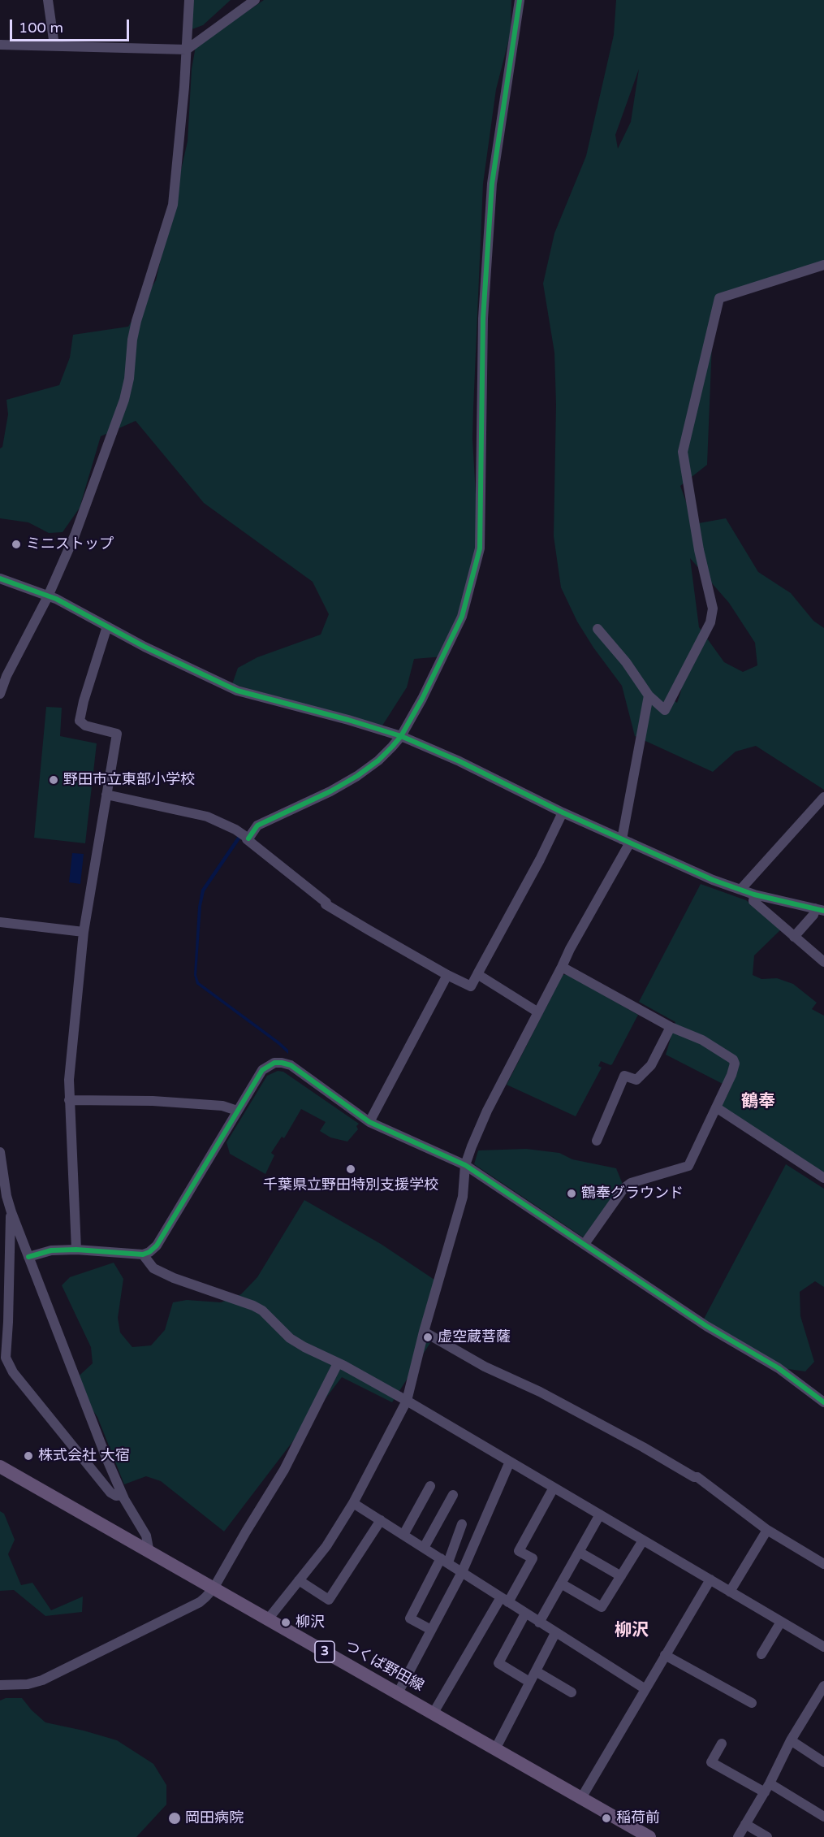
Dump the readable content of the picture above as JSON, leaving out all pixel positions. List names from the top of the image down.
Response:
{
  "streets": {
    "main road": ["3", "つくば野田線"]
  },
  "districts": ["鶴奉", "柳沢"],
  "places": [
    "ミニストップ",
    "野田市立東部小学校",
    "千葉県立野田特別支援学校",
    "鶴奉グラウンド",
    "虚空蔵菩薩",
    "株式会社 大宿",
    "柳沢",
    "岡田病院",
    "稲荷前"
  ],
  "scale_bar": "100 m"
}
